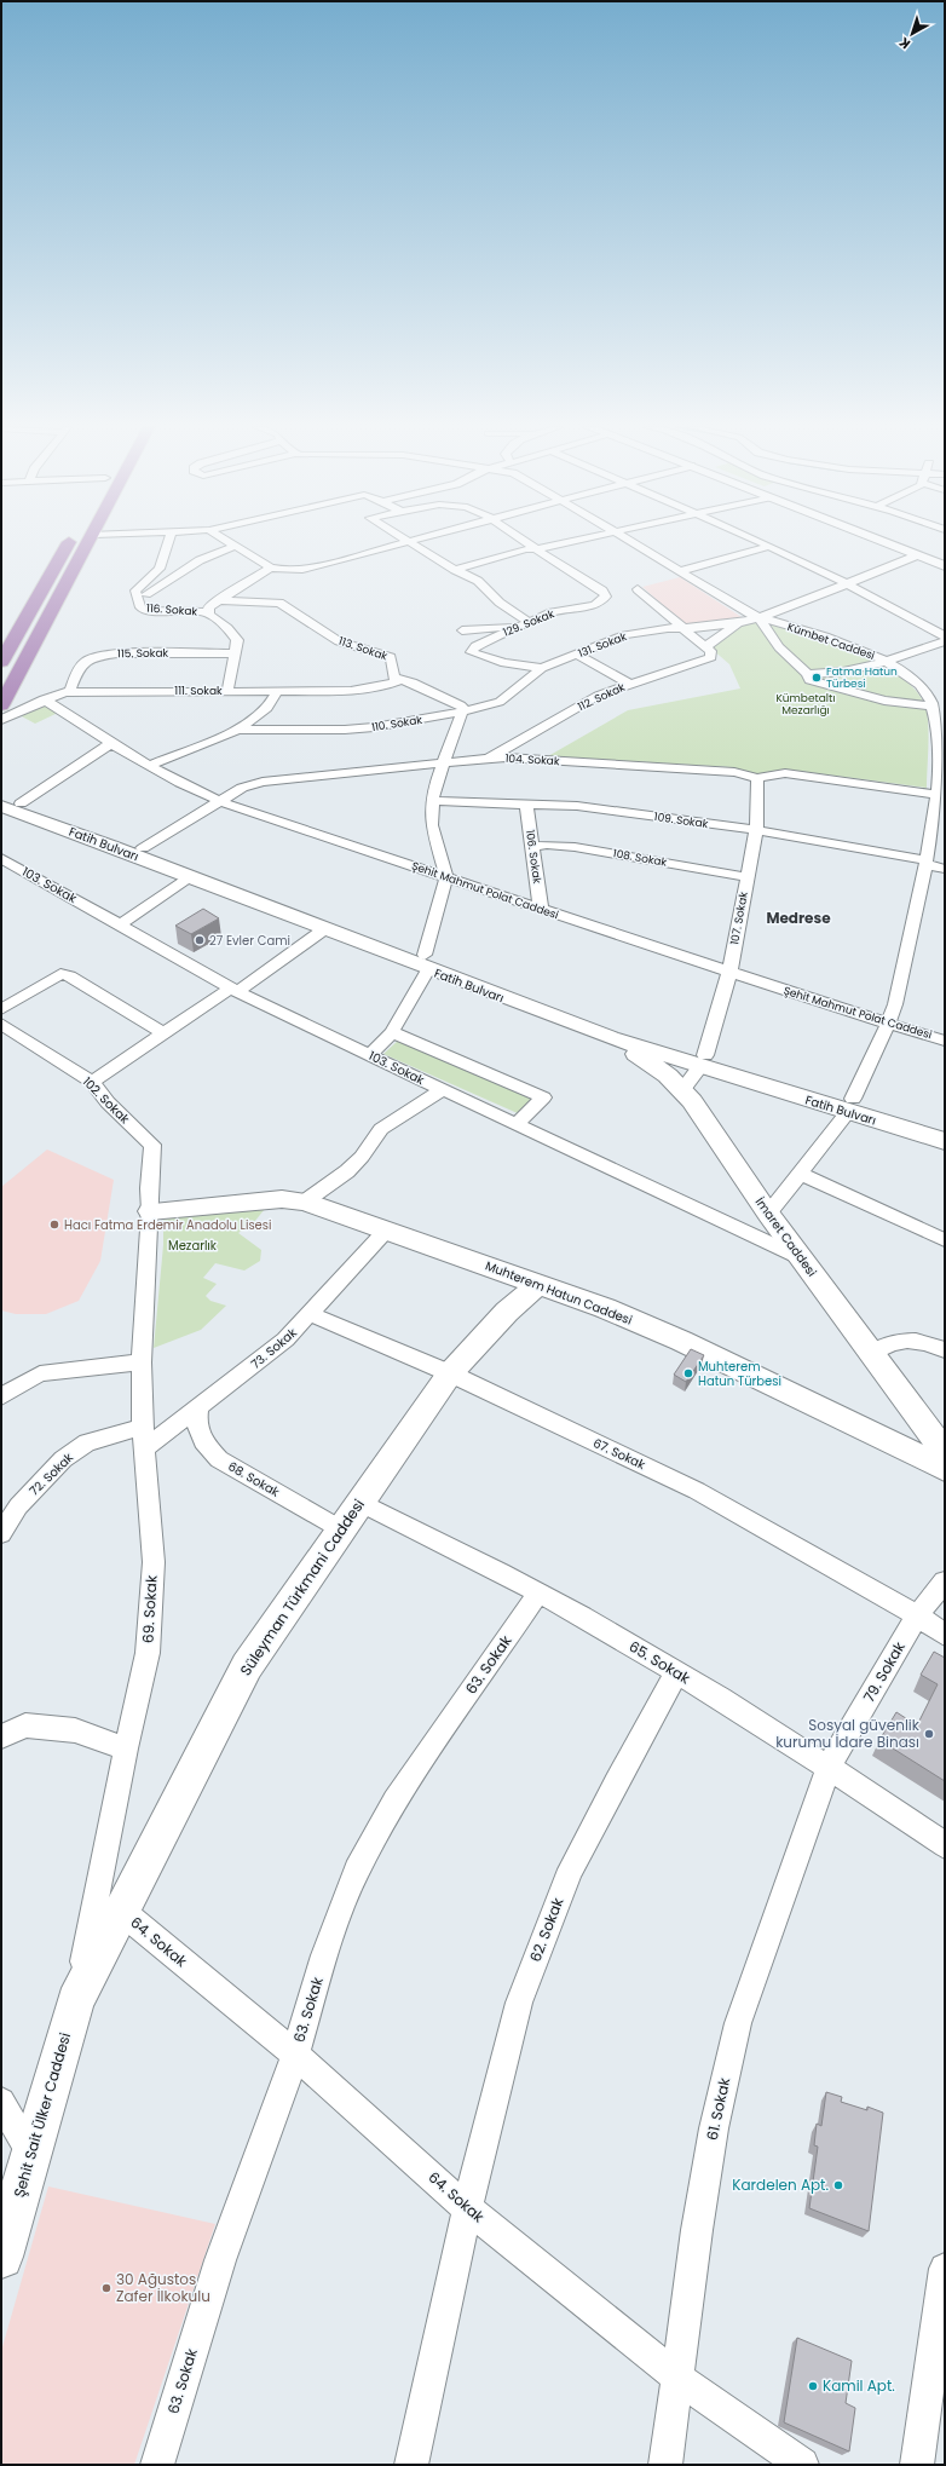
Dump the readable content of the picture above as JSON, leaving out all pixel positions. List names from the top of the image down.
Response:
{
  "streets": {
    "main road": [
      "Fatih Bulvarı",
      "İmaret Caddesi",
      "Muhterem Hatun Caddesi",
      "Süleyman Türkmani Caddesi",
      "Şehit Sait Ülker Caddesi"
    ],
    "street": [
      "116. Sokak",
      "129. Sokak",
      "Kümbet Caddesi",
      "131. Sokak",
      "113. Sokak",
      "115. Sokak",
      "111. Sokak",
      "112. Sokak",
      "110. Sokak",
      "104. Sokak",
      "109. Sokak",
      "106. Sokak",
      "108. Sokak",
      "103. Sokak",
      "Şehit Mahmut Polat Caddesi",
      "107. Sokak",
      "102. Sokak",
      "73. Sokak",
      "67. Sokak",
      "72. Sokak",
      "68. Sokak",
      "69. Sokak",
      "65. Sokak",
      "63. Sokak",
      "79. Sokak",
      "62. Sokak",
      "64. Sokak",
      "61. Sokak"
    ]
  },
  "crossings": [
    ["129. Sokak", "131. Sokak"],
    ["Kümbet Caddesi", "104. Sokak"],
    ["Kümbet Caddesi", "109. Sokak"],
    ["Kümbet Caddesi", "Fatih Bulvarı"],
    ["Kümbet Caddesi", "Şehit Mahmut Polat Caddesi"],
    ["Kümbet Caddesi", "İmaret Caddesi"],
    ["131. Sokak", "110. Sokak"],
    ["113. Sokak", "111. Sokak"],
    ["115. Sokak", "111. Sokak"],
    ["111. Sokak", "110. Sokak"],
    ["111. Sokak", "Şehit Mahmut Polat Caddesi"],
    ["112. Sokak", "104. Sokak"],
    ["110. Sokak", "Şehit Mahmut Polat Caddesi"],
    ["104. Sokak", "Fatih Bulvarı"],
    ["104. Sokak", "Şehit Mahmut Polat Caddesi"],
    ["104. Sokak", "107. Sokak"],
    ["109. Sokak", "106. Sokak"],
    ["109. Sokak", "107. Sokak"],
    ["Fatih Bulvarı", "107. Sokak"],
    ["Fatih Bulvarı", "İmaret Caddesi"],
    ["106. Sokak", "108. Sokak"],
    ["106. Sokak", "Şehit Mahmut Polat Caddesi"],
    ["108. Sokak", "107. Sokak"],
    ["103. Sokak", "İmaret Caddesi"],
    ["Şehit Mahmut Polat Caddesi", "107. Sokak"],
    ["107. Sokak", "İmaret Caddesi"],
    ["102. Sokak", "Muhterem Hatun Caddesi"],
    ["102. Sokak", "69. Sokak"],
    ["Muhterem Hatun Caddesi", "73. Sokak"],
    ["Muhterem Hatun Caddesi", "Süleyman Türkmani Caddesi"],
    ["Muhterem Hatun Caddesi", "69. Sokak"],
    ["73. Sokak", "67. Sokak"],
    ["73. Sokak", "68. Sokak"],
    ["73. Sokak", "69. Sokak"],
    ["67. Sokak", "Süleyman Türkmani Caddesi"],
    ["67. Sokak", "79. Sokak"],
    ["72. Sokak", "69. Sokak"],
    ["68. Sokak", "Süleyman Türkmani Caddesi"],
    ["Süleyman Türkmani Caddesi", "69. Sokak"],
    ["Süleyman Türkmani Caddesi", "65. Sokak"],
    ["Süleyman Türkmani Caddesi", "64. Sokak"],
    ["Süleyman Türkmani Caddesi", "Şehit Sait Ülker Caddesi"],
    ["69. Sokak", "Şehit Sait Ülker Caddesi"],
    ["65. Sokak", "63. Sokak"],
    ["65. Sokak", "79. Sokak"],
    ["65. Sokak", "62. Sokak"],
    ["65. Sokak", "61. Sokak"],
    ["63. Sokak", "64. Sokak"],
    ["79. Sokak", "61. Sokak"],
    ["62. Sokak", "64. Sokak"],
    ["64. Sokak", "61. Sokak"]
  ],
  "districts": ["Medrese"],
  "parks": ["Kümbetaltı Mezarlığı", "Mezarlık"],
  "places": [
    "Fatma Hatun Türbesi",
    "27 Evler Cami",
    "Hacı Fatma Erdemir Anadolu Lisesi",
    "Muhterem Hatun Türbesi",
    "Sosyal güvenlik kurumu İdare Binası",
    "Kardelen Apt.",
    "30 Ağustos Zafer İlkokulu",
    "Kamil Apt."
  ],
  "north": "bottom left"
}
